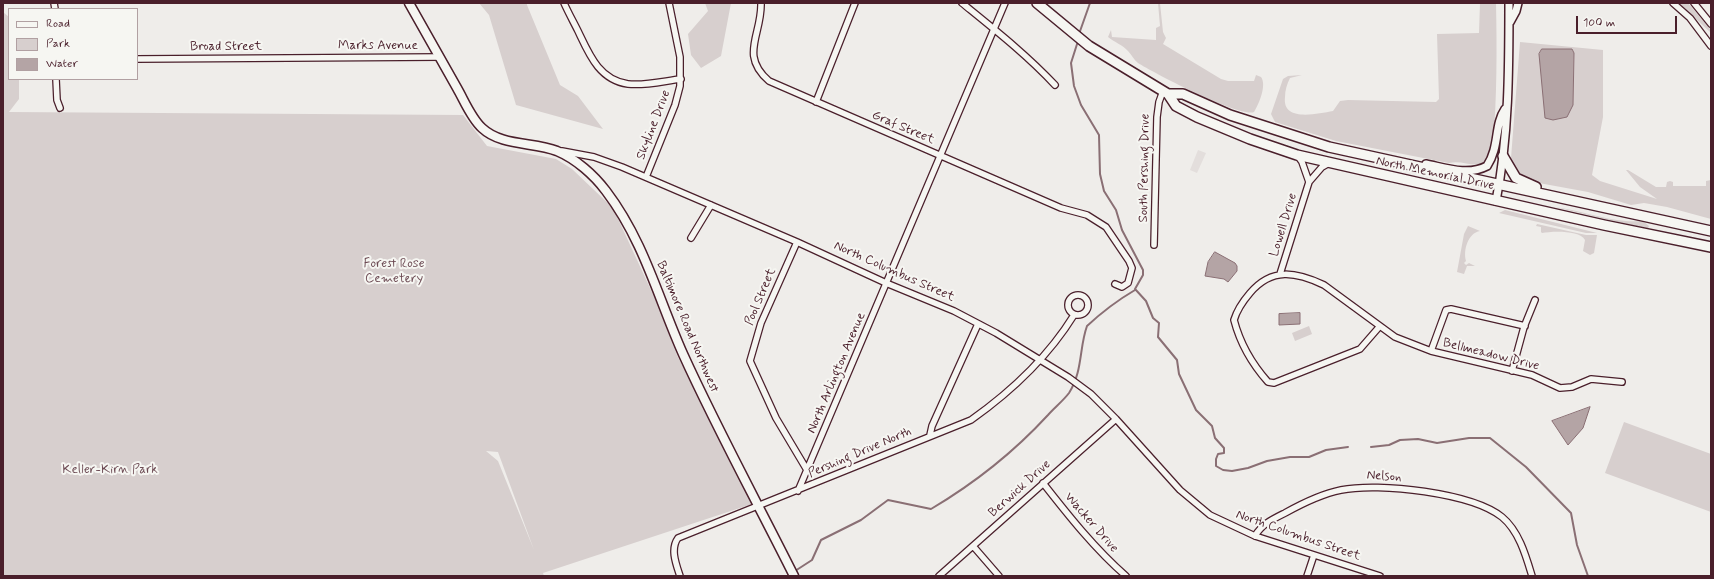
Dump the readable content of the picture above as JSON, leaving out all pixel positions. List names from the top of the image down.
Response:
{
  "streets": {
    "main road": ["North Memorial Drive", "North Columbus Street", "Baltimore Road Northwest"],
    "street": [
      "Marks Avenue",
      "Broad Street",
      "Skyline Drive",
      "Graf Street",
      "South Pershing Drive",
      "Lowell Drive",
      "Pool Street",
      "Bellmeadow Drive",
      "North Arlington Avenue",
      "Pershing Drive North",
      "Nelson",
      "Berwick Drive",
      "Wacker Drive"
    ]
  },
  "crossings": [
    ["Marks Avenue", "Broad Street"],
    ["Marks Avenue", "North Columbus Street"],
    ["Skyline Drive", "North Columbus Street"],
    ["Graf Street", "North Arlington Avenue"],
    ["South Pershing Drive", "North Memorial Drive"],
    ["North Memorial Drive", "Lowell Drive"],
    ["Lowell Drive", "Bellmeadow Drive"],
    ["North Columbus Street", "Pool Street"],
    ["North Columbus Street", "Baltimore Road Northwest"],
    ["North Columbus Street", "North Arlington Avenue"],
    ["North Columbus Street", "Pershing Drive North"],
    ["North Columbus Street", "Nelson"],
    ["North Columbus Street", "Berwick Drive"],
    ["Pool Street", "North Arlington Avenue"],
    ["Baltimore Road Northwest", "Pershing Drive North"],
    ["North Arlington Avenue", "Pershing Drive North"],
    ["Berwick Drive", "Wacker Drive"]
  ],
  "parks": ["Forest Rose Cemetery", "Keller-Kirn Park"],
  "legend": ["Road", "Park", "Water"],
  "scale_bar": "100 m"
}
